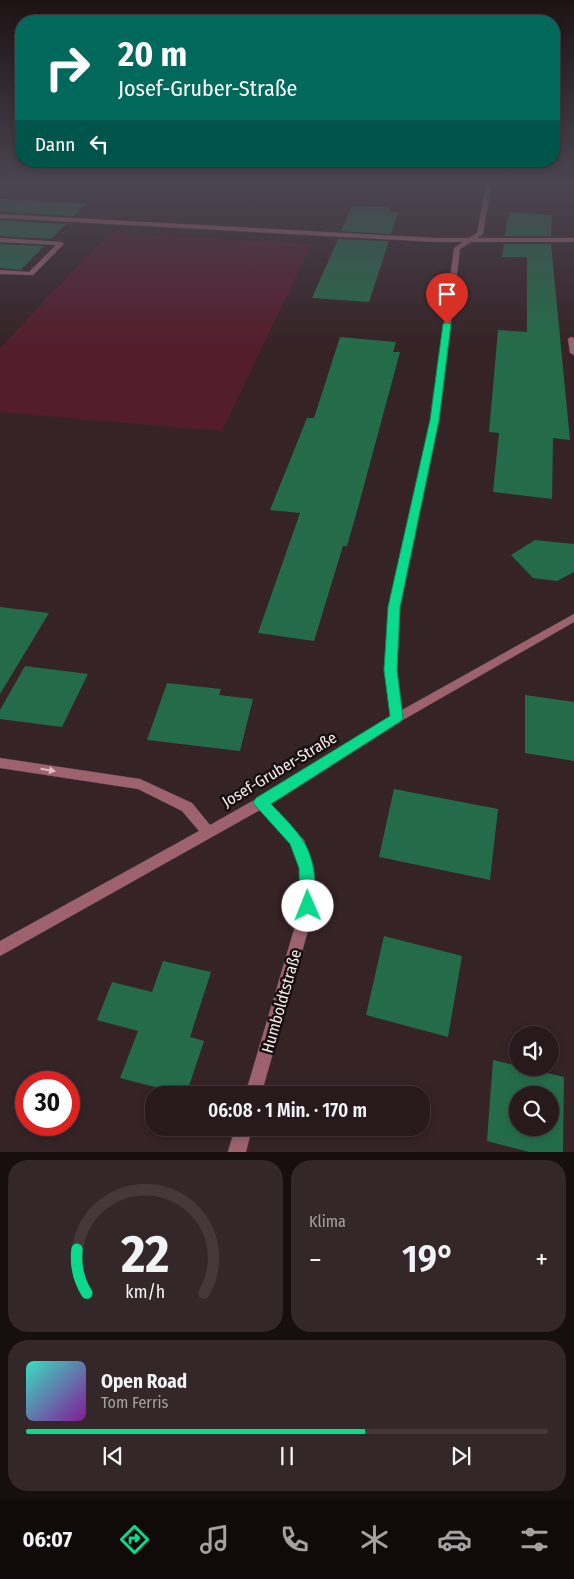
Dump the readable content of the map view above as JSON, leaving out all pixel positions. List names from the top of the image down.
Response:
{
  "streets": {
    "street": ["Josef-Gruber-Straße", "Humboldtstraße"]
  },
  "crossings": [
    ["Josef-Gruber-Straße", "Humboldtstraße"]
  ],
  "page": {
    "turn": ["20 m", "Josef-Gruber-Straße"],
    "then": "Dann",
    "limit": "30",
    "trip": "06:08 · 1 Min. · 170 m",
    "tile": "Klima",
    "heat": ["−", "19°", "+"],
    "song": ["Open Road", "Tom Ferris"],
    "tabs": "06:07",
    "gauge": ["22", "km/h"]
  }
}
